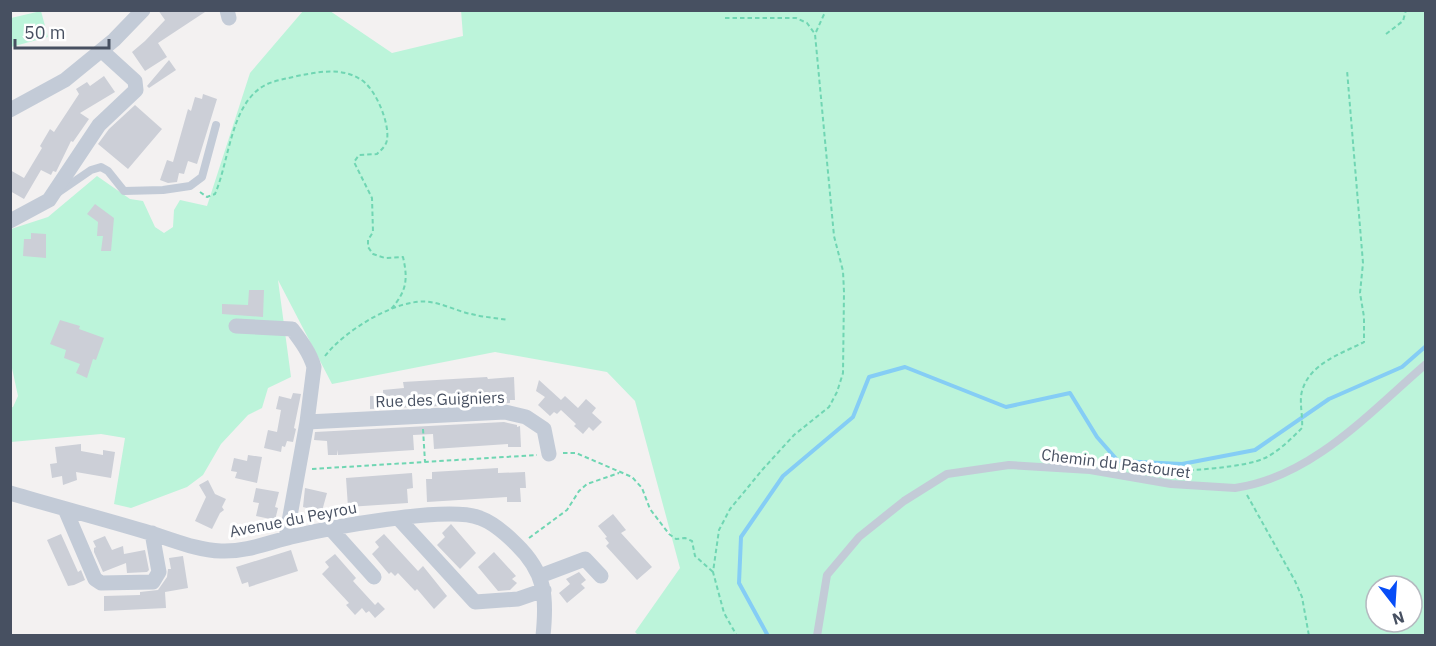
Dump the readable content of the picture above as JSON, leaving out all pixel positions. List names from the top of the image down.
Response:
{
  "streets": {
    "street": ["Rue des Guigniers", "Avenue du Peyrou"],
    "lane": ["Chemin du Pastouret"]
  },
  "scale_bar": "50 m",
  "north": "bottom"
}
